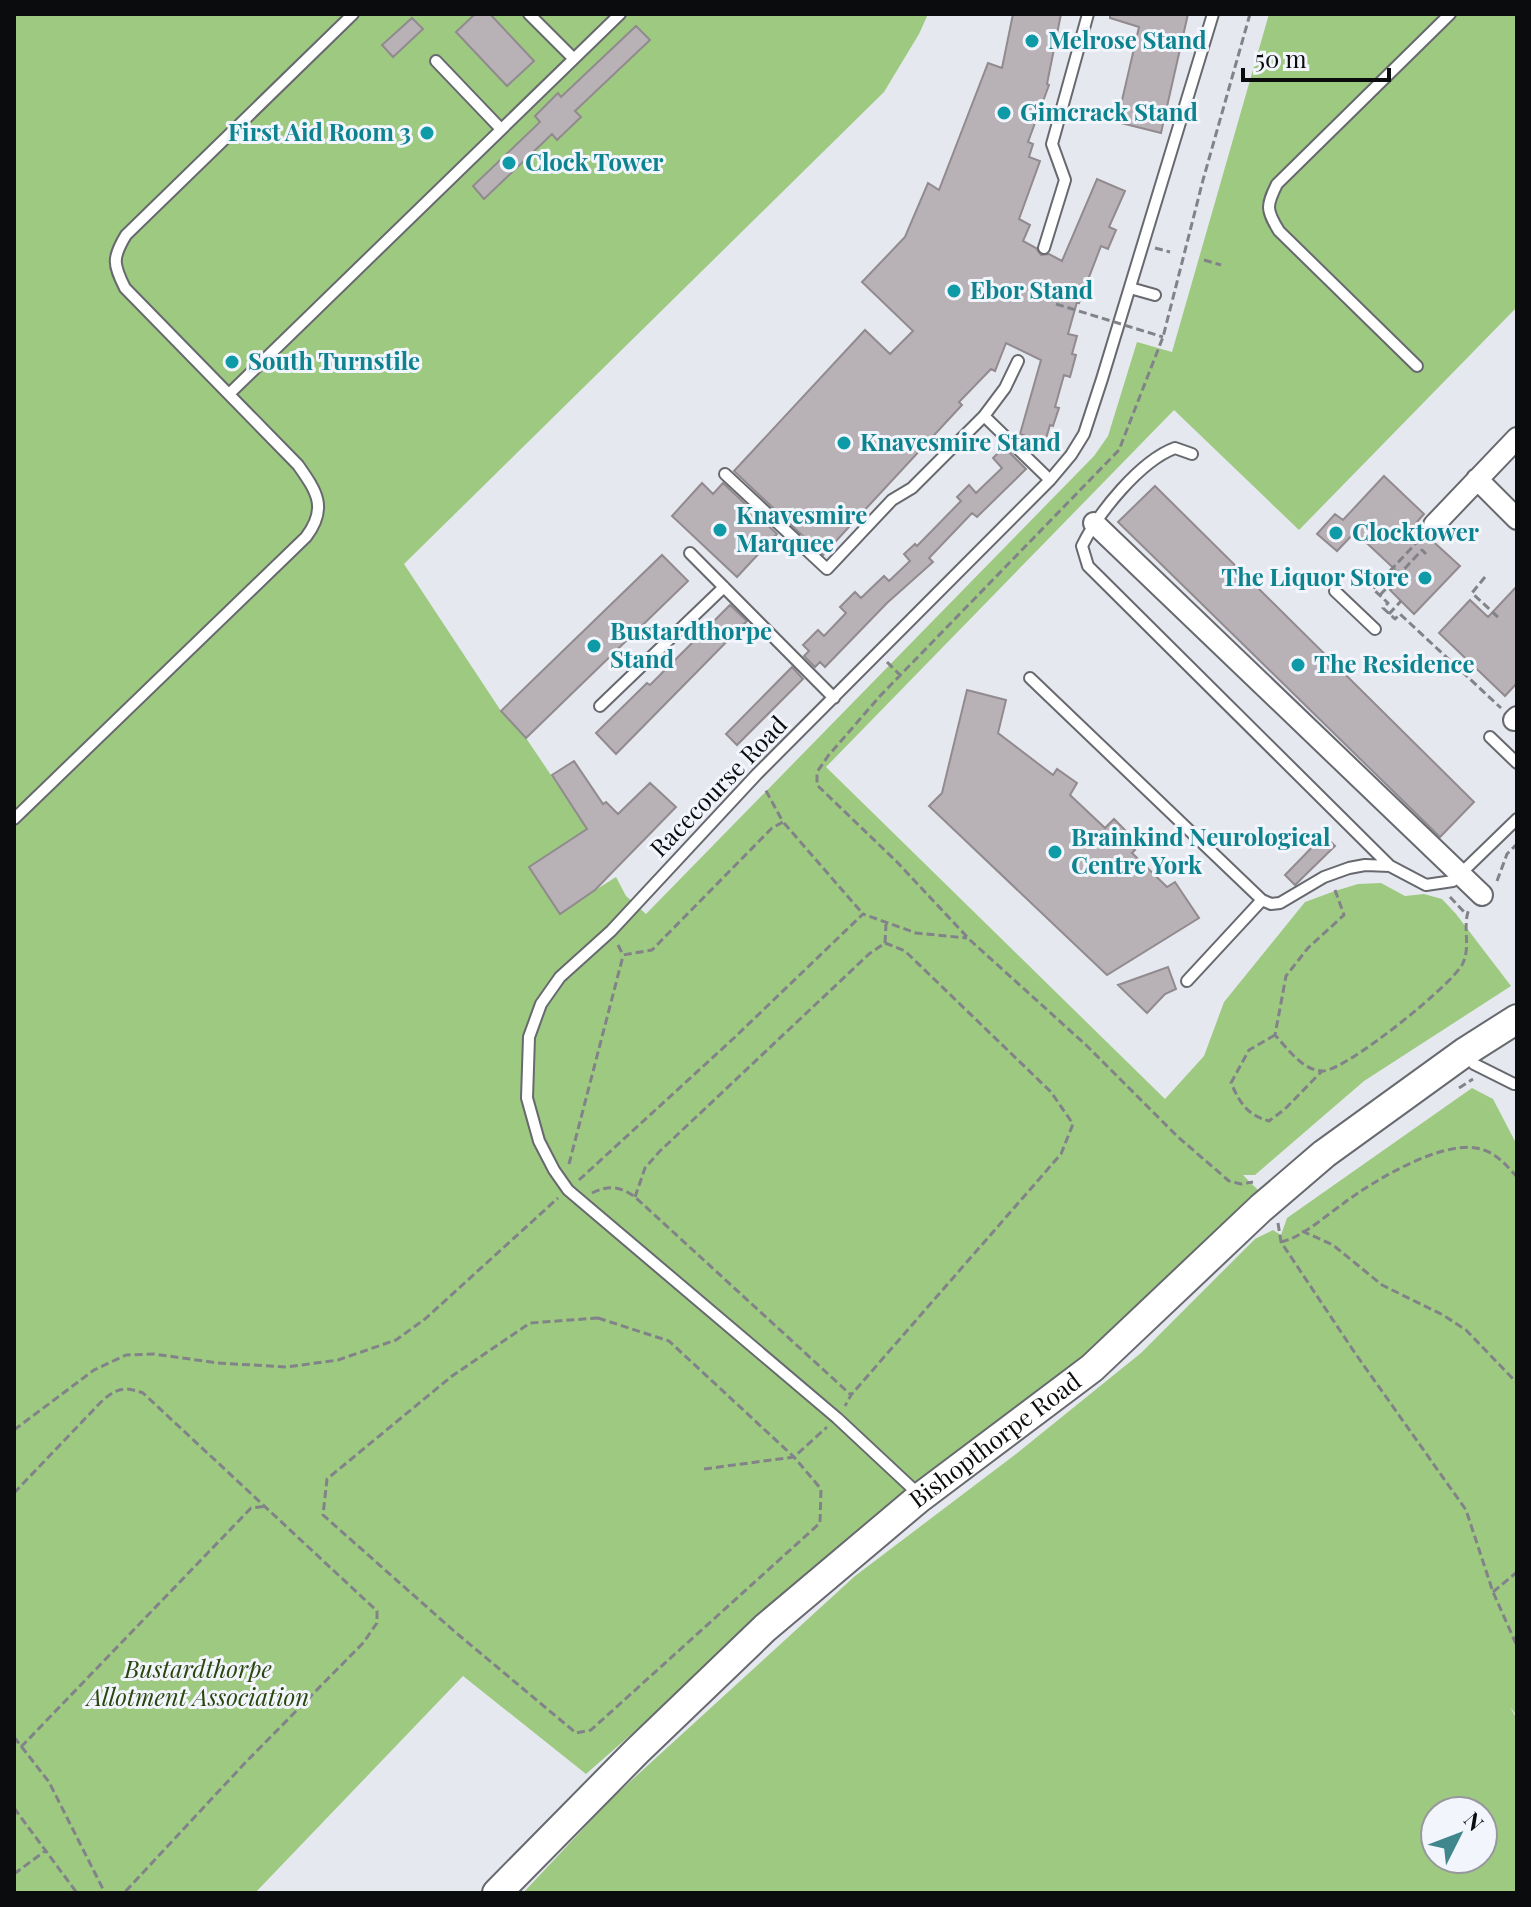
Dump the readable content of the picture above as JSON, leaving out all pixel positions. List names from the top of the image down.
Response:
{
  "streets": {
    "street": ["Bishopthorpe Road"],
    "lane": ["Racecourse Road"]
  },
  "crossings": [
    ["Racecourse Road", "Bishopthorpe Road"]
  ],
  "parks": ["Bustardthorpe Allotment Association"],
  "places": [
    "Melrose Stand",
    "Gimcrack Stand",
    "First Aid Room 3",
    "Clock Tower",
    "Ebor Stand",
    "South Turnstile",
    "Knavesmire Stand",
    "Knavesmire Marquee",
    "Clocktower",
    "The Liquor Store",
    "Bustardthorpe Stand",
    "The Residence",
    "Brainkind Neurological Centre York"
  ],
  "scale_bar": "50 m",
  "north": "top right"
}
